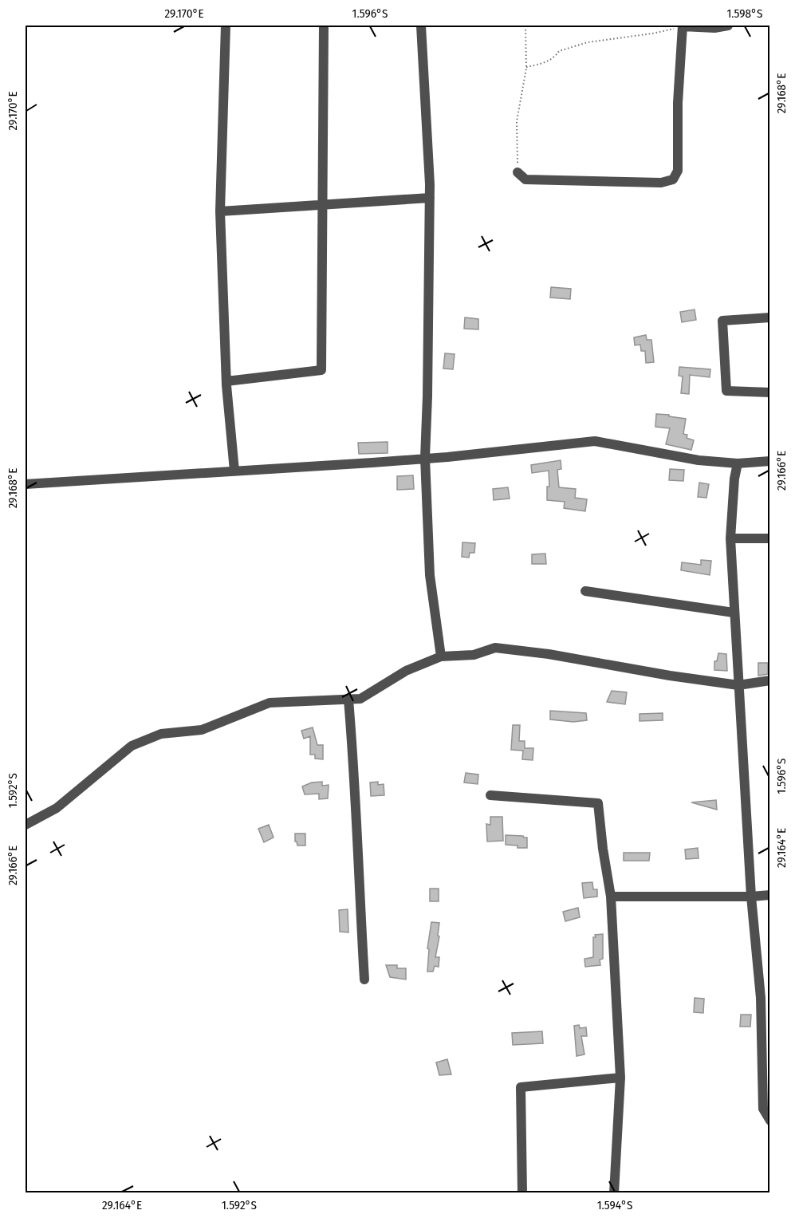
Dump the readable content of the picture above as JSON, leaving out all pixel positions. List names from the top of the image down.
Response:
{
  "coordinates": [
    "29.170°E",
    "1.596°S",
    "1.598°S",
    "29.168°E",
    "29.166°E",
    "1.592°S",
    "29.164°E",
    "1.594°S"
  ]
}
